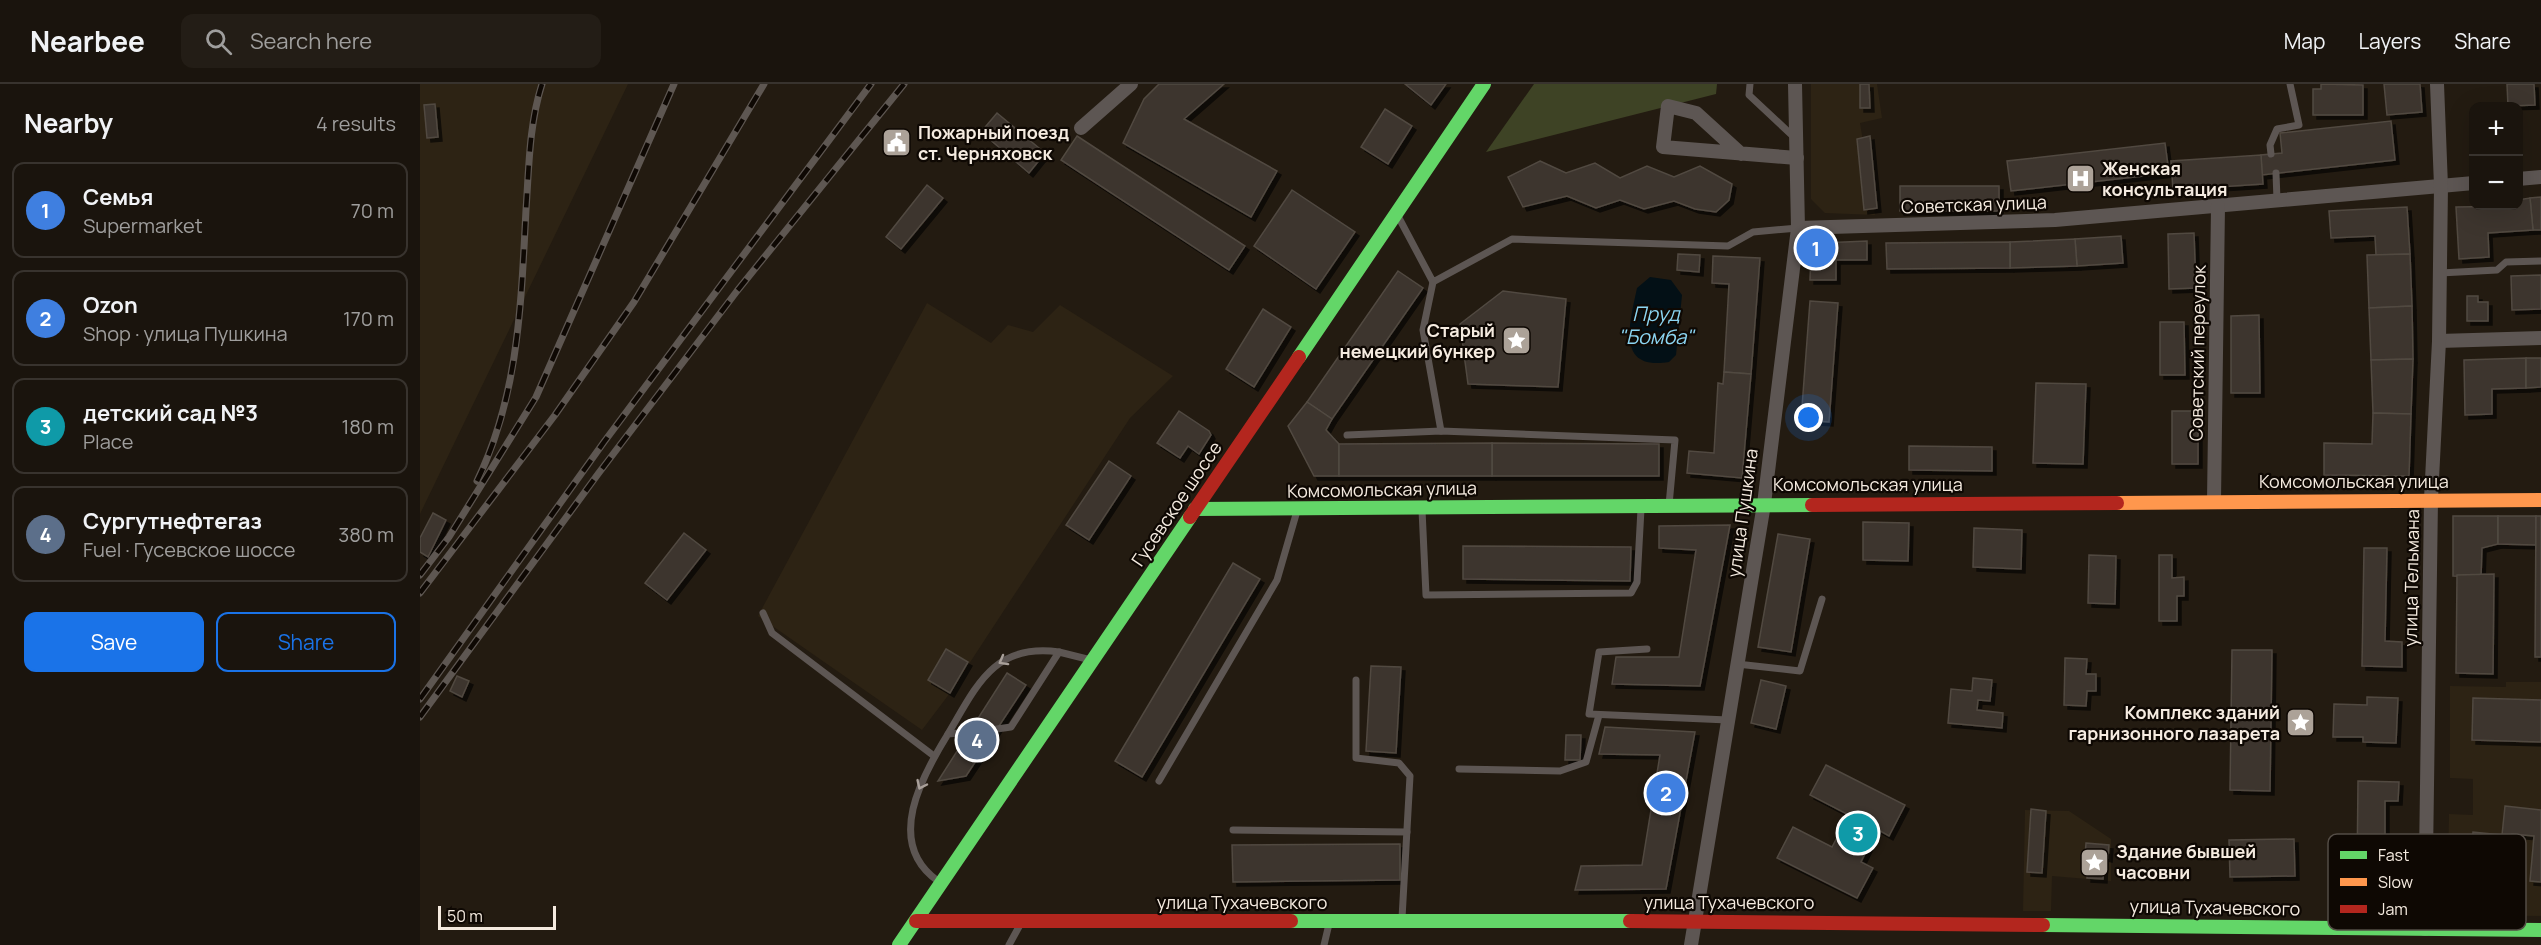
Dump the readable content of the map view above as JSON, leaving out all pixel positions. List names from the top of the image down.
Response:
{
  "streets": {
    "main road": ["Комсомольская улица", "Гусевское шоссе", "улица Тухачевского"],
    "street": [
      "Советская улица",
      "Советский переулок",
      "улица Пушкина",
      "улица Тельмана"
    ]
  },
  "crossings": [
    ["Советская улица", "Советский переулок"],
    ["Советская улица", "улица Пушкина"],
    ["Советская улица", "улица Тельмана"],
    ["Советский переулок", "Комсомольская улица"],
    ["Комсомольская улица", "Гусевское шоссе"],
    ["Комсомольская улица", "улица Пушкина"],
    ["Комсомольская улица", "улица Тельмана"],
    ["Гусевское шоссе", "улица Тухачевского"],
    ["улица Пушкина", "улица Тухачевского"]
  ],
  "water": ["Пруд \"Бомба\""],
  "places": {
    "public building": ["Пожарный поезд ст. Черняховск"],
    "hospital": ["Женская консультация"],
    "place": ["Старый немецкий бункер", "Комплекс зданий гарнизонного лазарета", "Здание бывшей часовни"]
  },
  "legend": ["Fast", "Slow", "Jam"],
  "scale_bar": "50 m",
  "page": {
    "header": "Nearbee",
    "search": "Search here",
    "nav": ["Map", "Layers", "Share"],
    "heading": ["Nearby", "4 results"],
    "map_buttons": ["+", "−"],
    "list": [
      {
        "mark": "1",
        "name": "Семья",
        "note": "Supermarket",
        "value": "70 m"
      },
      {
        "mark": "2",
        "name": "Ozon",
        "note": "Shop · улица Пушкина",
        "value": "170 m"
      },
      {
        "mark": "3",
        "name": "детский сад №3",
        "note": "Place",
        "value": "180 m"
      },
      {
        "mark": "4",
        "name": "Сургутнефтегаз",
        "note": "Fuel · Гусевское шоссе",
        "value": "380 m"
      }
    ],
    "pins": [
      "1",
      "4",
      "2",
      "3"
    ],
    "buttons": ["Save", "Share"],
    "scale": "50 m"
  }
}
